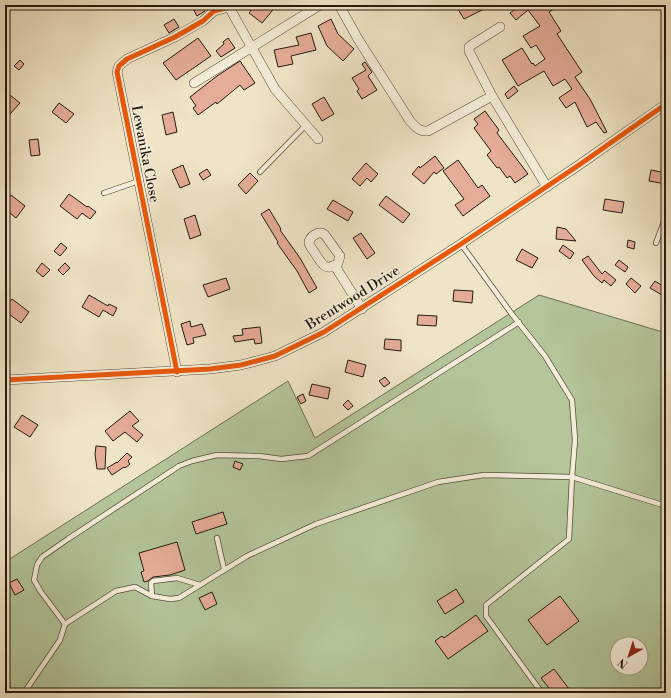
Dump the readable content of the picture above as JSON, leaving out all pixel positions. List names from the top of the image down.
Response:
{
  "streets": {
    "street": ["Lewanika Close", "Brentwood Drive"]
  },
  "crossings": [
    ["Lewanika Close", "Brentwood Drive"]
  ],
  "north": "bottom left"
}
